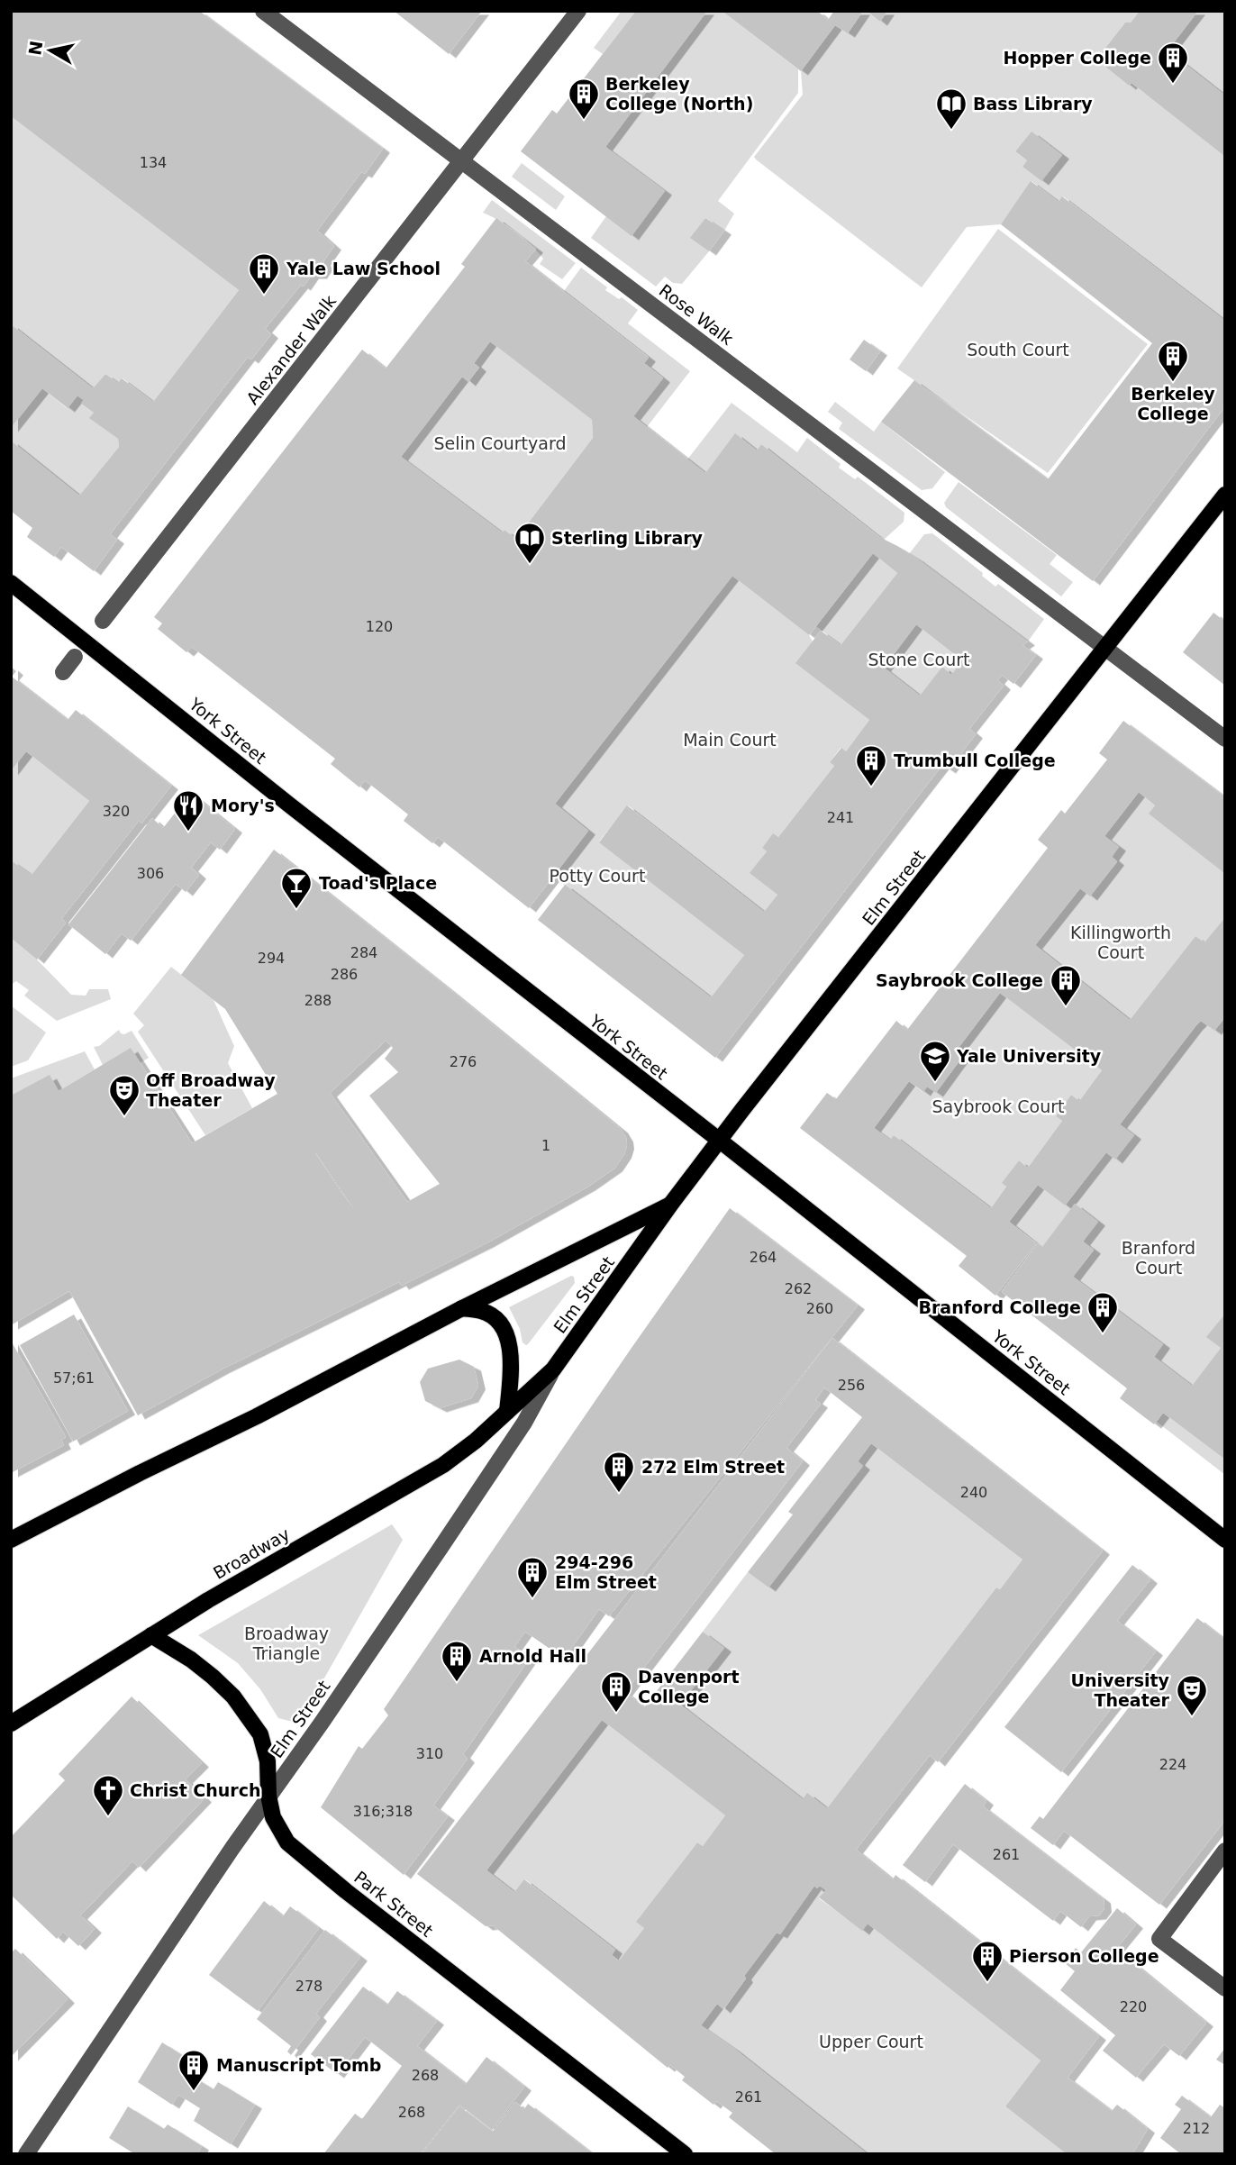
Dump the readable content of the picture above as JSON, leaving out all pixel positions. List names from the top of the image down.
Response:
{
  "streets": {
    "main road": [
      "York Street",
      "Elm Street",
      "Broadway",
      "Park Street"
    ],
    "street": ["Rose Walk", "Alexander Walk"]
  },
  "crossings": [
    ["Rose Walk", "Alexander Walk"],
    ["Rose Walk", "Elm Street"],
    ["York Street", "Elm Street"],
    ["Elm Street", "Broadway"],
    ["Elm Street", "Park Street"],
    ["Broadway", "Park Street"]
  ],
  "parks": [
    "South Court",
    "Selin Courtyard",
    "Stone Court",
    "Main Court",
    "Potty Court",
    "Killingworth Court",
    "Saybrook Court",
    "Branford Court",
    "Broadway Triangle",
    "Upper Court"
  ],
  "places": {
    "building": [
      "Hopper College",
      "Berkeley College (North)",
      "Yale Law School",
      "Berkeley College",
      "Trumbull College",
      "Saybrook College",
      "Branford College",
      "272 Elm Street",
      "294-296 Elm Street",
      "Arnold Hall",
      "Davenport College",
      "Pierson College",
      "Manuscript Tomb"
    ],
    "library": ["Bass Library", "Sterling Library"],
    "restaurant": ["Mory's"],
    "bar": ["Toad's Place"],
    "school or university": ["Yale University"],
    "theatre": ["Off Broadway Theater", "University Theater"],
    "church": ["Christ Church"]
  },
  "house_numbers": [
    "134",
    "120",
    "320",
    "241",
    "306",
    "284",
    "294",
    "286",
    "288",
    "276",
    "1",
    "264",
    "262",
    "260",
    "57;61",
    "256",
    "240",
    "310",
    "224",
    "316;318",
    "261",
    "278",
    "220",
    "268",
    "261",
    "268",
    "212"
  ],
  "north": "left"
}
